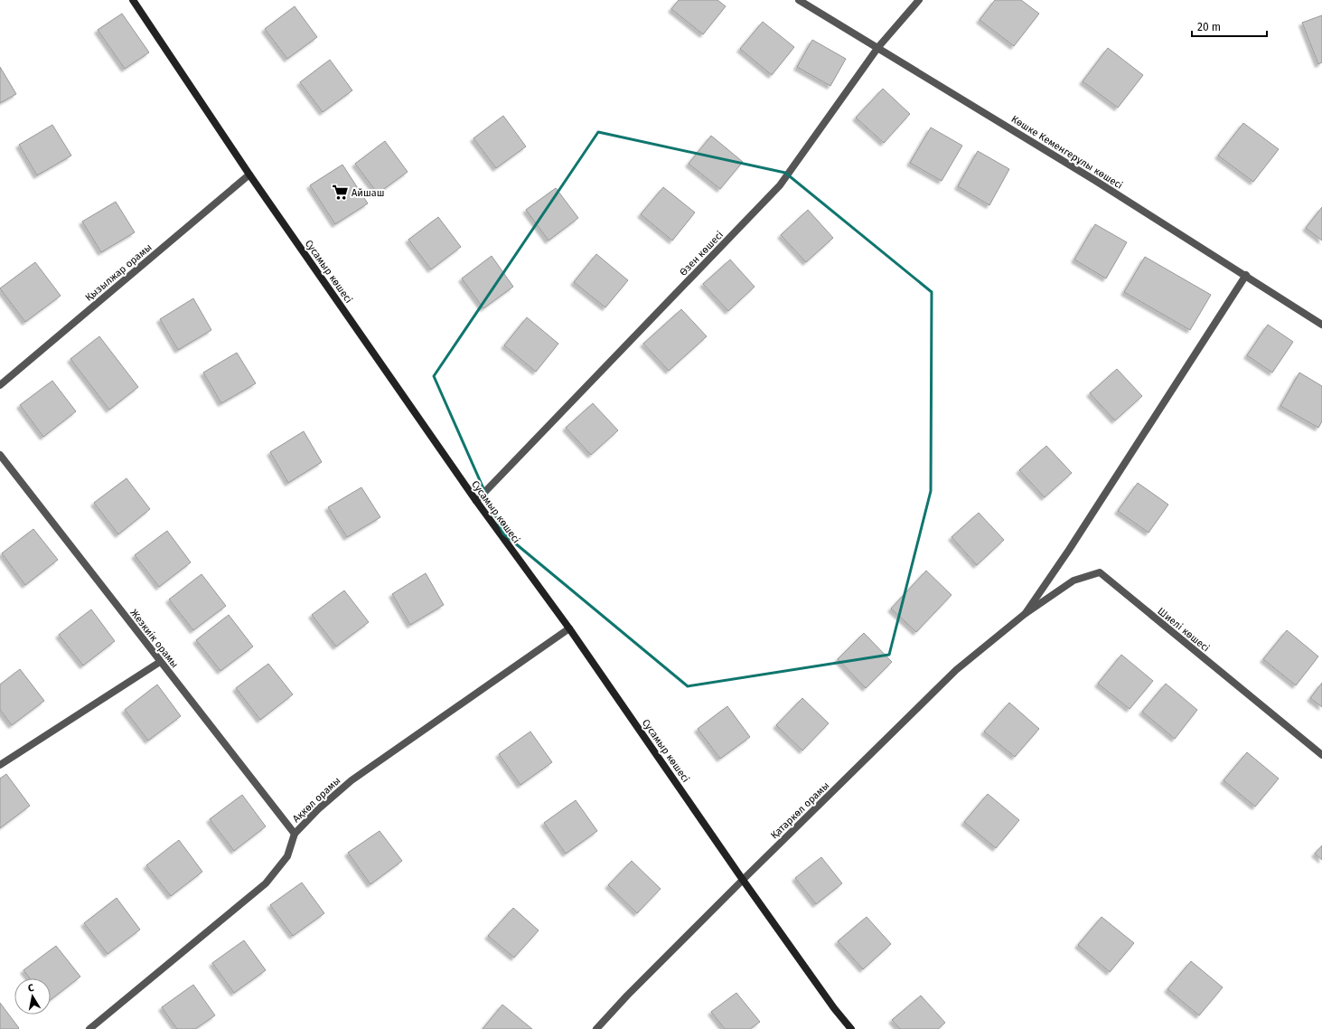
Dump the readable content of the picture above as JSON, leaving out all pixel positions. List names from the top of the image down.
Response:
{
  "streets": {
    "main road": ["Сусамыр көшесі"],
    "street": [
      "Көшке Кеменгерұлы көшесі",
      "Өзен көшесі",
      "Қызылжар орамы",
      "Шиелі көшесі",
      "Жезкиік орамы",
      "Ақкөл орамы",
      "Қатаркөл орамы"
    ]
  },
  "crossings": [
    ["Көшке Кеменгерұлы көшесі", "Өзен көшесі"],
    ["Өзен көшесі", "Сусамыр көшесі"],
    ["Сусамыр көшесі", "Қызылжар орамы"],
    ["Сусамыр көшесі", "Ақкөл орамы"],
    ["Сусамыр көшесі", "Қатаркөл орамы"],
    ["Шиелі көшесі", "Қатаркөл орамы"],
    ["Жезкиік орамы", "Ақкөл орамы"]
  ],
  "places": {
    "supermarket": ["Айшаш"]
  },
  "scale_bar": "20 m",
  "north": "top"
}
